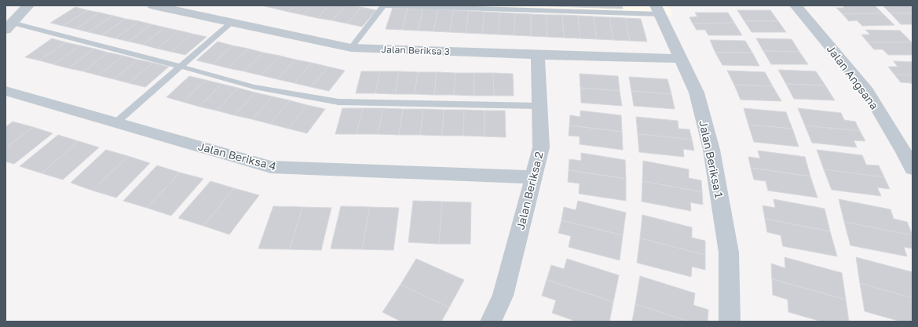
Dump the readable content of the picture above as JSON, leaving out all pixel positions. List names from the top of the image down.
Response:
{
  "streets": {
    "street": [
      "Jalan Beriksa 3",
      "Jalan Angsana",
      "Jalan Beriksa 4",
      "Jalan Beriksa 1",
      "Jalan Beriksa 2"
    ]
  },
  "crossings": [
    ["Jalan Beriksa 3", "Jalan Beriksa 1"],
    ["Jalan Beriksa 3", "Jalan Beriksa 2"],
    ["Jalan Beriksa 4", "Jalan Beriksa 2"]
  ]
}
